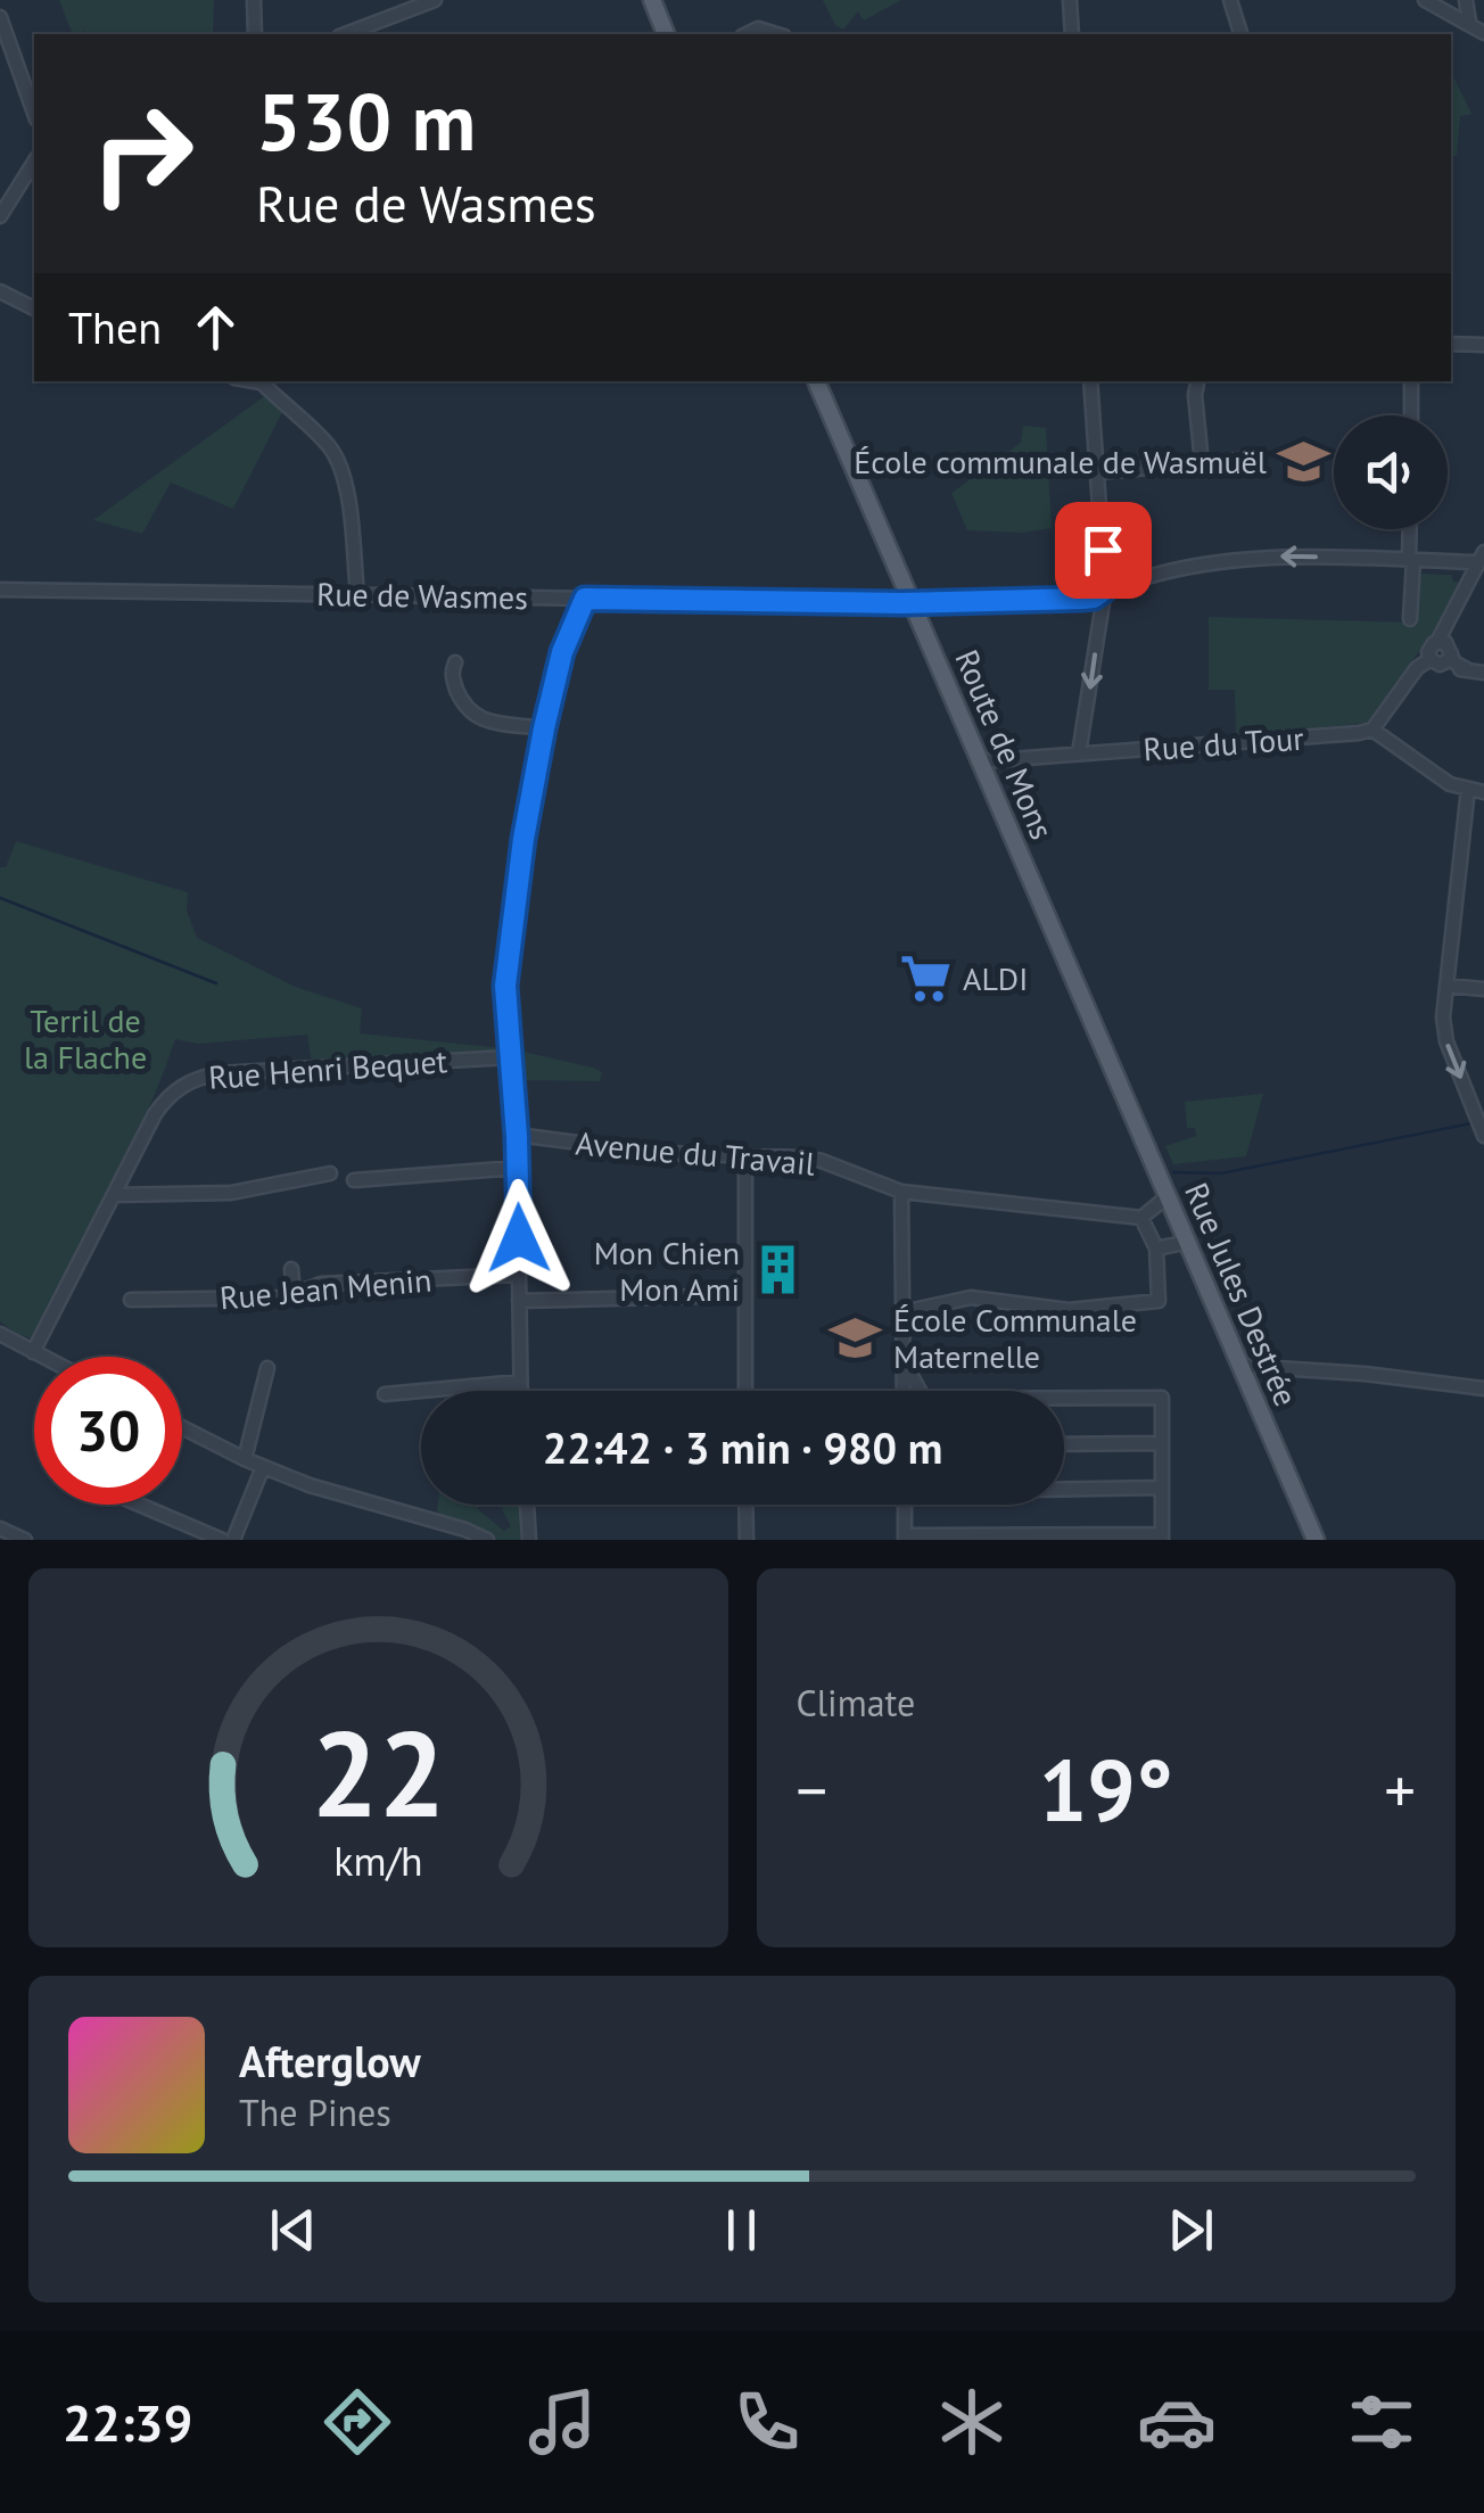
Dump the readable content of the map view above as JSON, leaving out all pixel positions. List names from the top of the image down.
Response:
{
  "streets": {
    "main road": ["Route de Mons", "Rue Jules Destrée"],
    "street": [
      "Rue de Wasmes",
      "Rue du Tour",
      "Rue Henri Bequet",
      "Avenue du Travail",
      "Rue Jean Menin"
    ]
  },
  "crossings": [
    ["Rue de Wasmes", "Route de Mons"],
    ["Rue du Tour", "Route de Mons"],
    ["Route de Mons", "Rue Jules Destrée"]
  ],
  "parks": ["Terril de la Flache"],
  "places": {
    "school or university": ["École communale de Wasmuël", "École Communale Maternelle"],
    "supermarket": ["ALDI"],
    "building": ["Mon Chien Mon Ami"]
  },
  "page": {
    "turn": ["530 m", "Rue de Wasmes"],
    "then": "Then",
    "limit": "30",
    "trip": "22:42 · 3 min · 980 m",
    "tile": "Climate",
    "heat": ["−", "19°", "+"],
    "song": ["Afterglow", "The Pines"],
    "tabs": "22:39",
    "gauge": ["22", "km/h"]
  }
}
